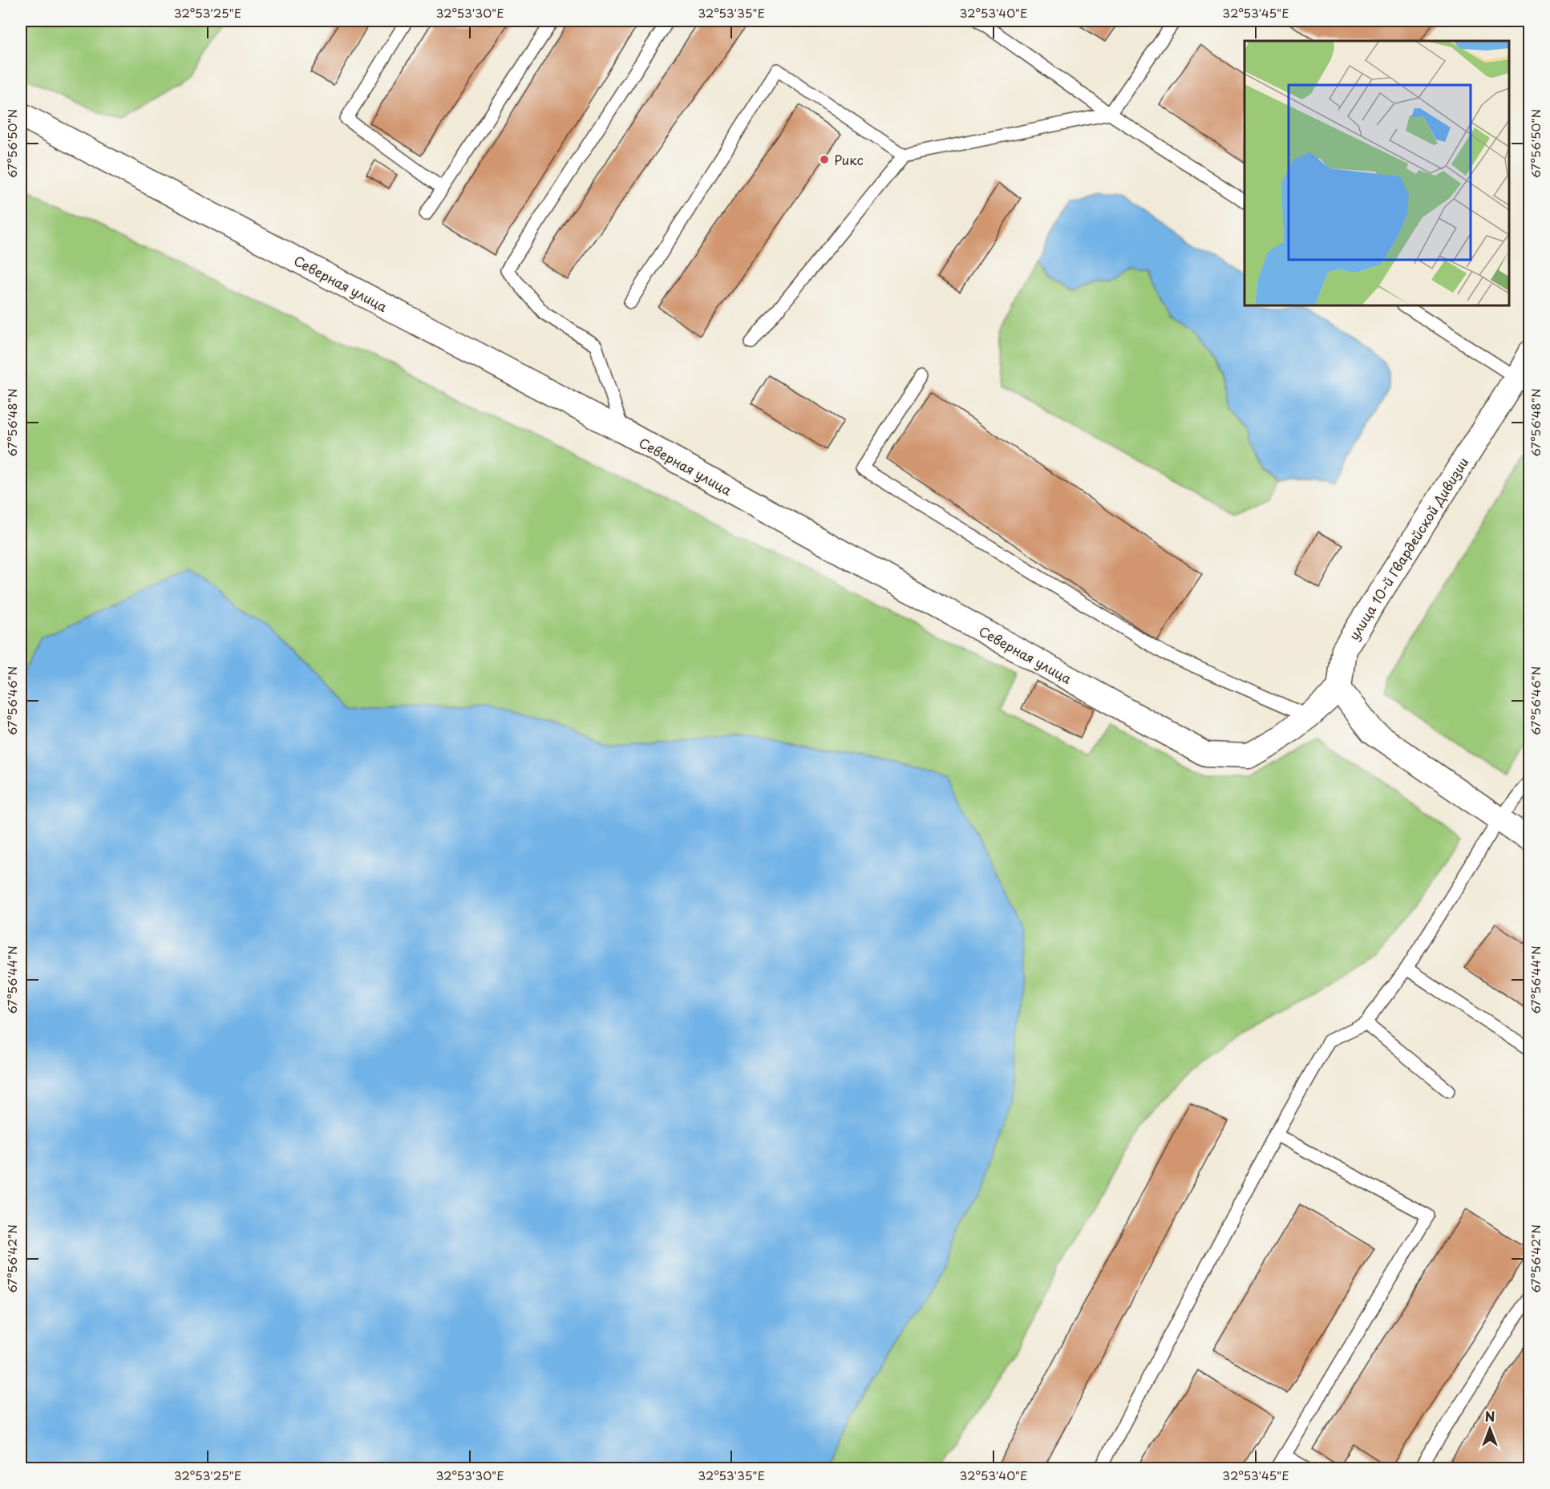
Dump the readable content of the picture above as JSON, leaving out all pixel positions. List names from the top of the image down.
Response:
{
  "streets": {
    "street": ["Северная улица", "улица 10-й Гвардейской Дивизии"]
  },
  "crossings": [
    ["Северная улица", "улица 10-й Гвардейской Дивизии"]
  ],
  "places": ["Рикс"],
  "north": "top",
  "coordinates": [
    "32°53'25\"E",
    "32°53'30\"E",
    "32°53'35\"E",
    "32°53'40\"E",
    "32°53'45\"E",
    "67°56'50\"N",
    "67°56'48\"N",
    "67°56'46\"N",
    "67°56'44\"N",
    "67°56'42\"N"
  ]
}
